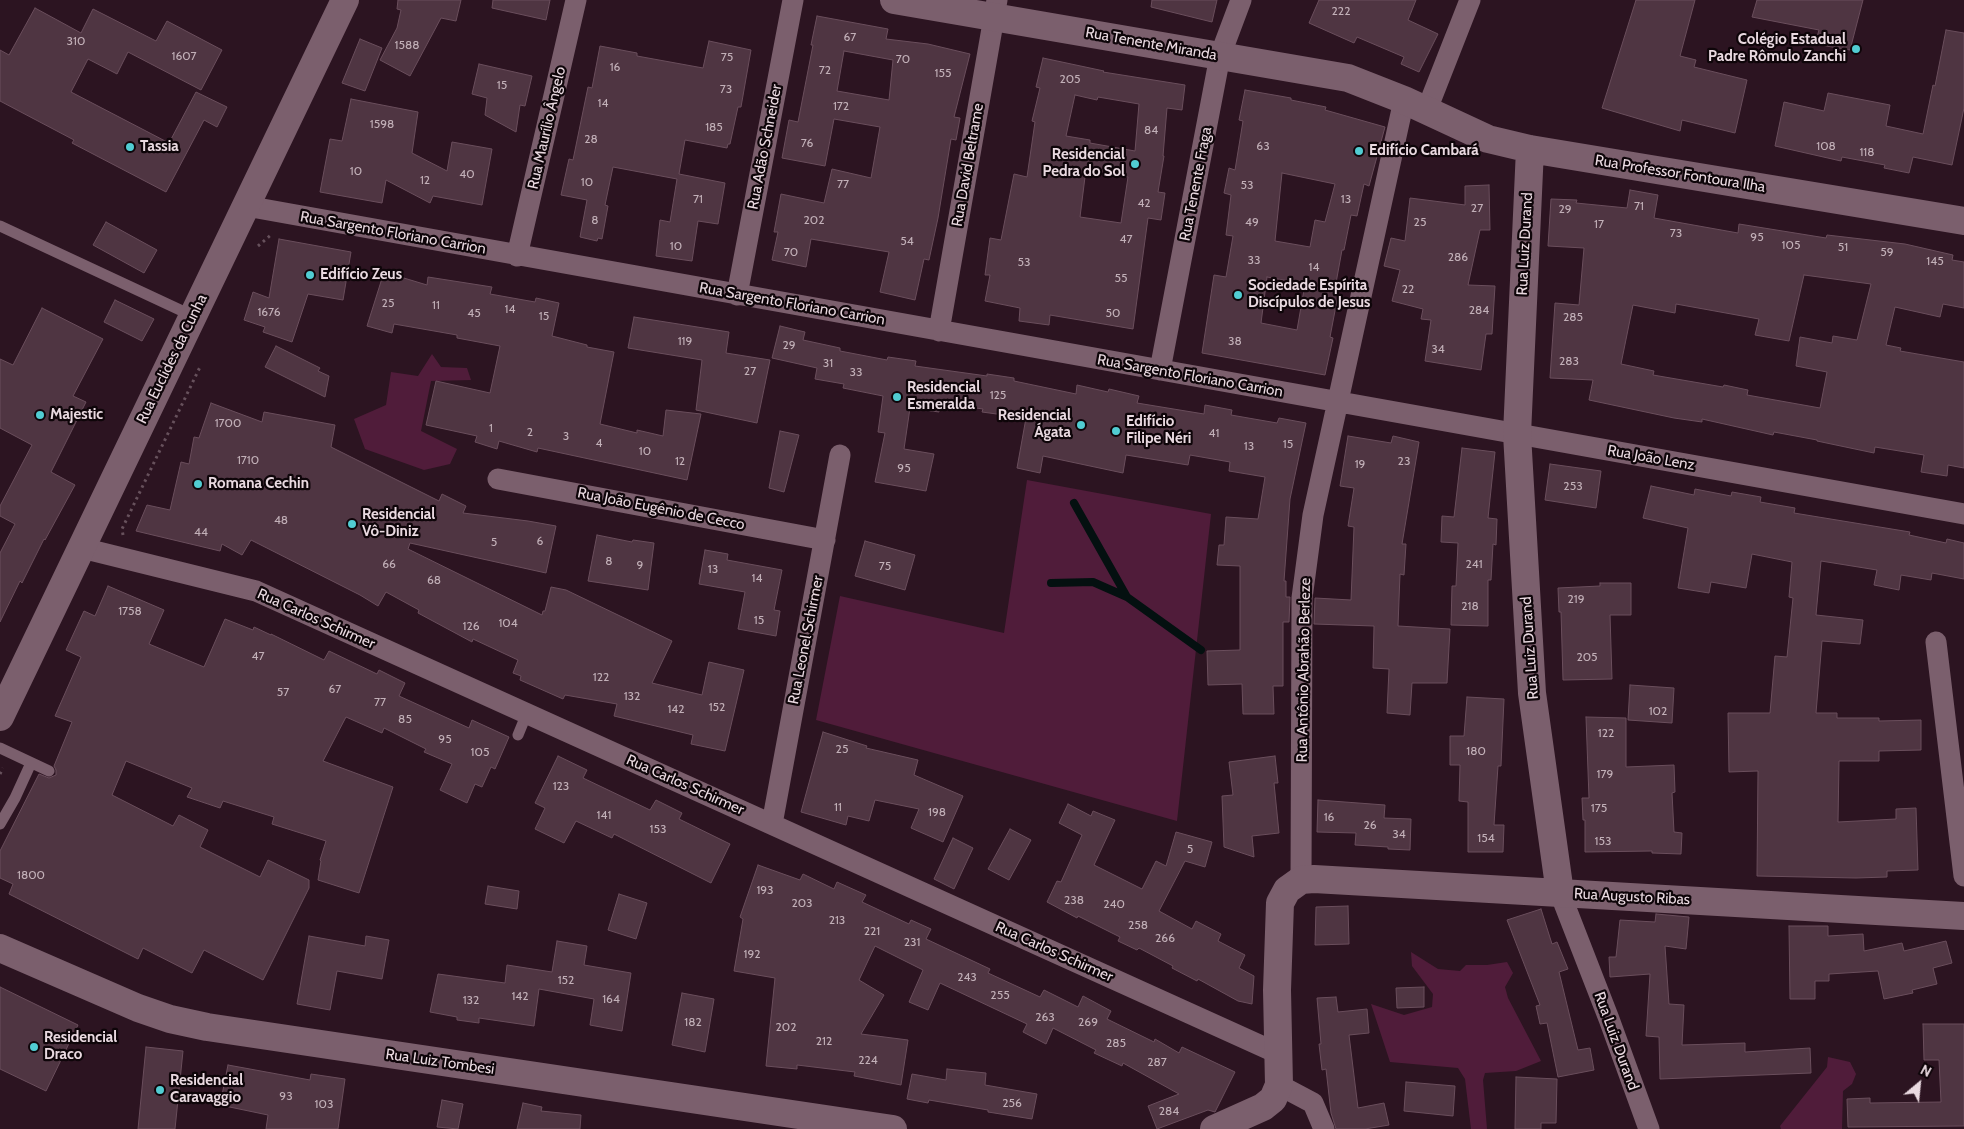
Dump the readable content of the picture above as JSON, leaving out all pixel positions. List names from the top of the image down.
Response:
{
  "streets": {
    "street": [
      "Rua Tenente Miranda",
      "Rua Maurílio Ângelo",
      "Rua Adão Schneider",
      "Rua David Beltrame",
      "Rua Professor Fontoura Ilha",
      "Rua Tenente Fraga",
      "Rua Sargento Floriano Carrion",
      "Rua Luiz Durand",
      "Rua Euclides da Cunha",
      "Rua João Lenz",
      "Rua João Eugênio de Cecco",
      "Rua Carlos Schirmer",
      "Rua Leonel Schirmer",
      "Rua Antônio Abrahão Berleze",
      "Rua Augusto Ribas",
      "Rua Luiz Tombesi"
    ]
  },
  "crossings": [
    ["Rua Tenente Miranda", "Rua David Beltrame"],
    ["Rua Tenente Miranda", "Rua Professor Fontoura Ilha"],
    ["Rua Tenente Miranda", "Rua Tenente Fraga"],
    ["Rua Tenente Miranda", "Rua Antônio Abrahão Berleze"],
    ["Rua Maurílio Ângelo", "Rua Sargento Floriano Carrion"],
    ["Rua Adão Schneider", "Rua Sargento Floriano Carrion"],
    ["Rua David Beltrame", "Rua Sargento Floriano Carrion"],
    ["Rua Professor Fontoura Ilha", "Rua Luiz Durand"],
    ["Rua Professor Fontoura Ilha", "Rua Antônio Abrahão Berleze"],
    ["Rua Tenente Fraga", "Rua Sargento Floriano Carrion"],
    ["Rua Sargento Floriano Carrion", "Rua Euclides da Cunha"],
    ["Rua Sargento Floriano Carrion", "Rua João Lenz"],
    ["Rua Sargento Floriano Carrion", "Rua Antônio Abrahão Berleze"],
    ["Rua Luiz Durand", "Rua João Lenz"],
    ["Rua Luiz Durand", "Rua Augusto Ribas"],
    ["Rua Euclides da Cunha", "Rua Carlos Schirmer"],
    ["Rua João Lenz", "Rua Antônio Abrahão Berleze"],
    ["Rua João Eugênio de Cecco", "Rua Leonel Schirmer"],
    ["Rua Carlos Schirmer", "Rua Leonel Schirmer"],
    ["Rua Antônio Abrahão Berleze", "Rua Augusto Ribas"]
  ],
  "places": [
    "Colégio Estadual Padre Rômulo Zanchi",
    "Tassia",
    "Edifício Cambará",
    "Residencial Pedra do Sol",
    "Edifício Zeus",
    "Sociedade Espírita Discípulos de Jesus",
    "Residencial Esmeralda",
    "Majestic",
    "Residencial Ágata",
    "Edifício Filipe Néri",
    "Romana Cechin",
    "Residencial Vô-Diniz",
    "Residencial Draco",
    "Residencial Caravaggio"
  ],
  "house_numbers": [
    "222",
    "67",
    "310",
    "1588",
    "1607",
    "75",
    "70",
    "16",
    "72",
    "155",
    "205",
    "15",
    "73",
    "14",
    "172",
    "1598",
    "185",
    "84",
    "28",
    "76",
    "63",
    "108",
    "118",
    "10",
    "40",
    "12",
    "10",
    "77",
    "53",
    "71",
    "13",
    "42",
    "71",
    "27",
    "29",
    "8",
    "202",
    "49",
    "25",
    "17",
    "73",
    "95",
    "47",
    "54",
    "105",
    "10",
    "51",
    "70",
    "59",
    "286",
    "33",
    "145",
    "53",
    "14",
    "55",
    "22",
    "25",
    "11",
    "14",
    "284",
    "1676",
    "45",
    "50",
    "15",
    "285",
    "119",
    "38",
    "29",
    "34",
    "283",
    "31",
    "27",
    "33",
    "125",
    "1700",
    "1",
    "2",
    "41",
    "3",
    "4",
    "15",
    "13",
    "10",
    "1710",
    "12",
    "23",
    "19",
    "95",
    "253",
    "48",
    "44",
    "6",
    "5",
    "8",
    "66",
    "241",
    "9",
    "75",
    "13",
    "14",
    "68",
    "219",
    "218",
    "1758",
    "15",
    "104",
    "126",
    "47",
    "205",
    "122",
    "67",
    "57",
    "132",
    "77",
    "152",
    "142",
    "102",
    "85",
    "122",
    "95",
    "25",
    "180",
    "105",
    "179",
    "123",
    "11",
    "175",
    "198",
    "141",
    "16",
    "26",
    "153",
    "34",
    "154",
    "153",
    "5",
    "1800",
    "193",
    "238",
    "203",
    "240",
    "213",
    "258",
    "221",
    "266",
    "231",
    "192",
    "243",
    "152",
    "255",
    "142",
    "164",
    "132",
    "263",
    "182",
    "269",
    "202",
    "212",
    "285",
    "224",
    "287",
    "93",
    "256",
    "103",
    "284"
  ],
  "north": "top right"
}
